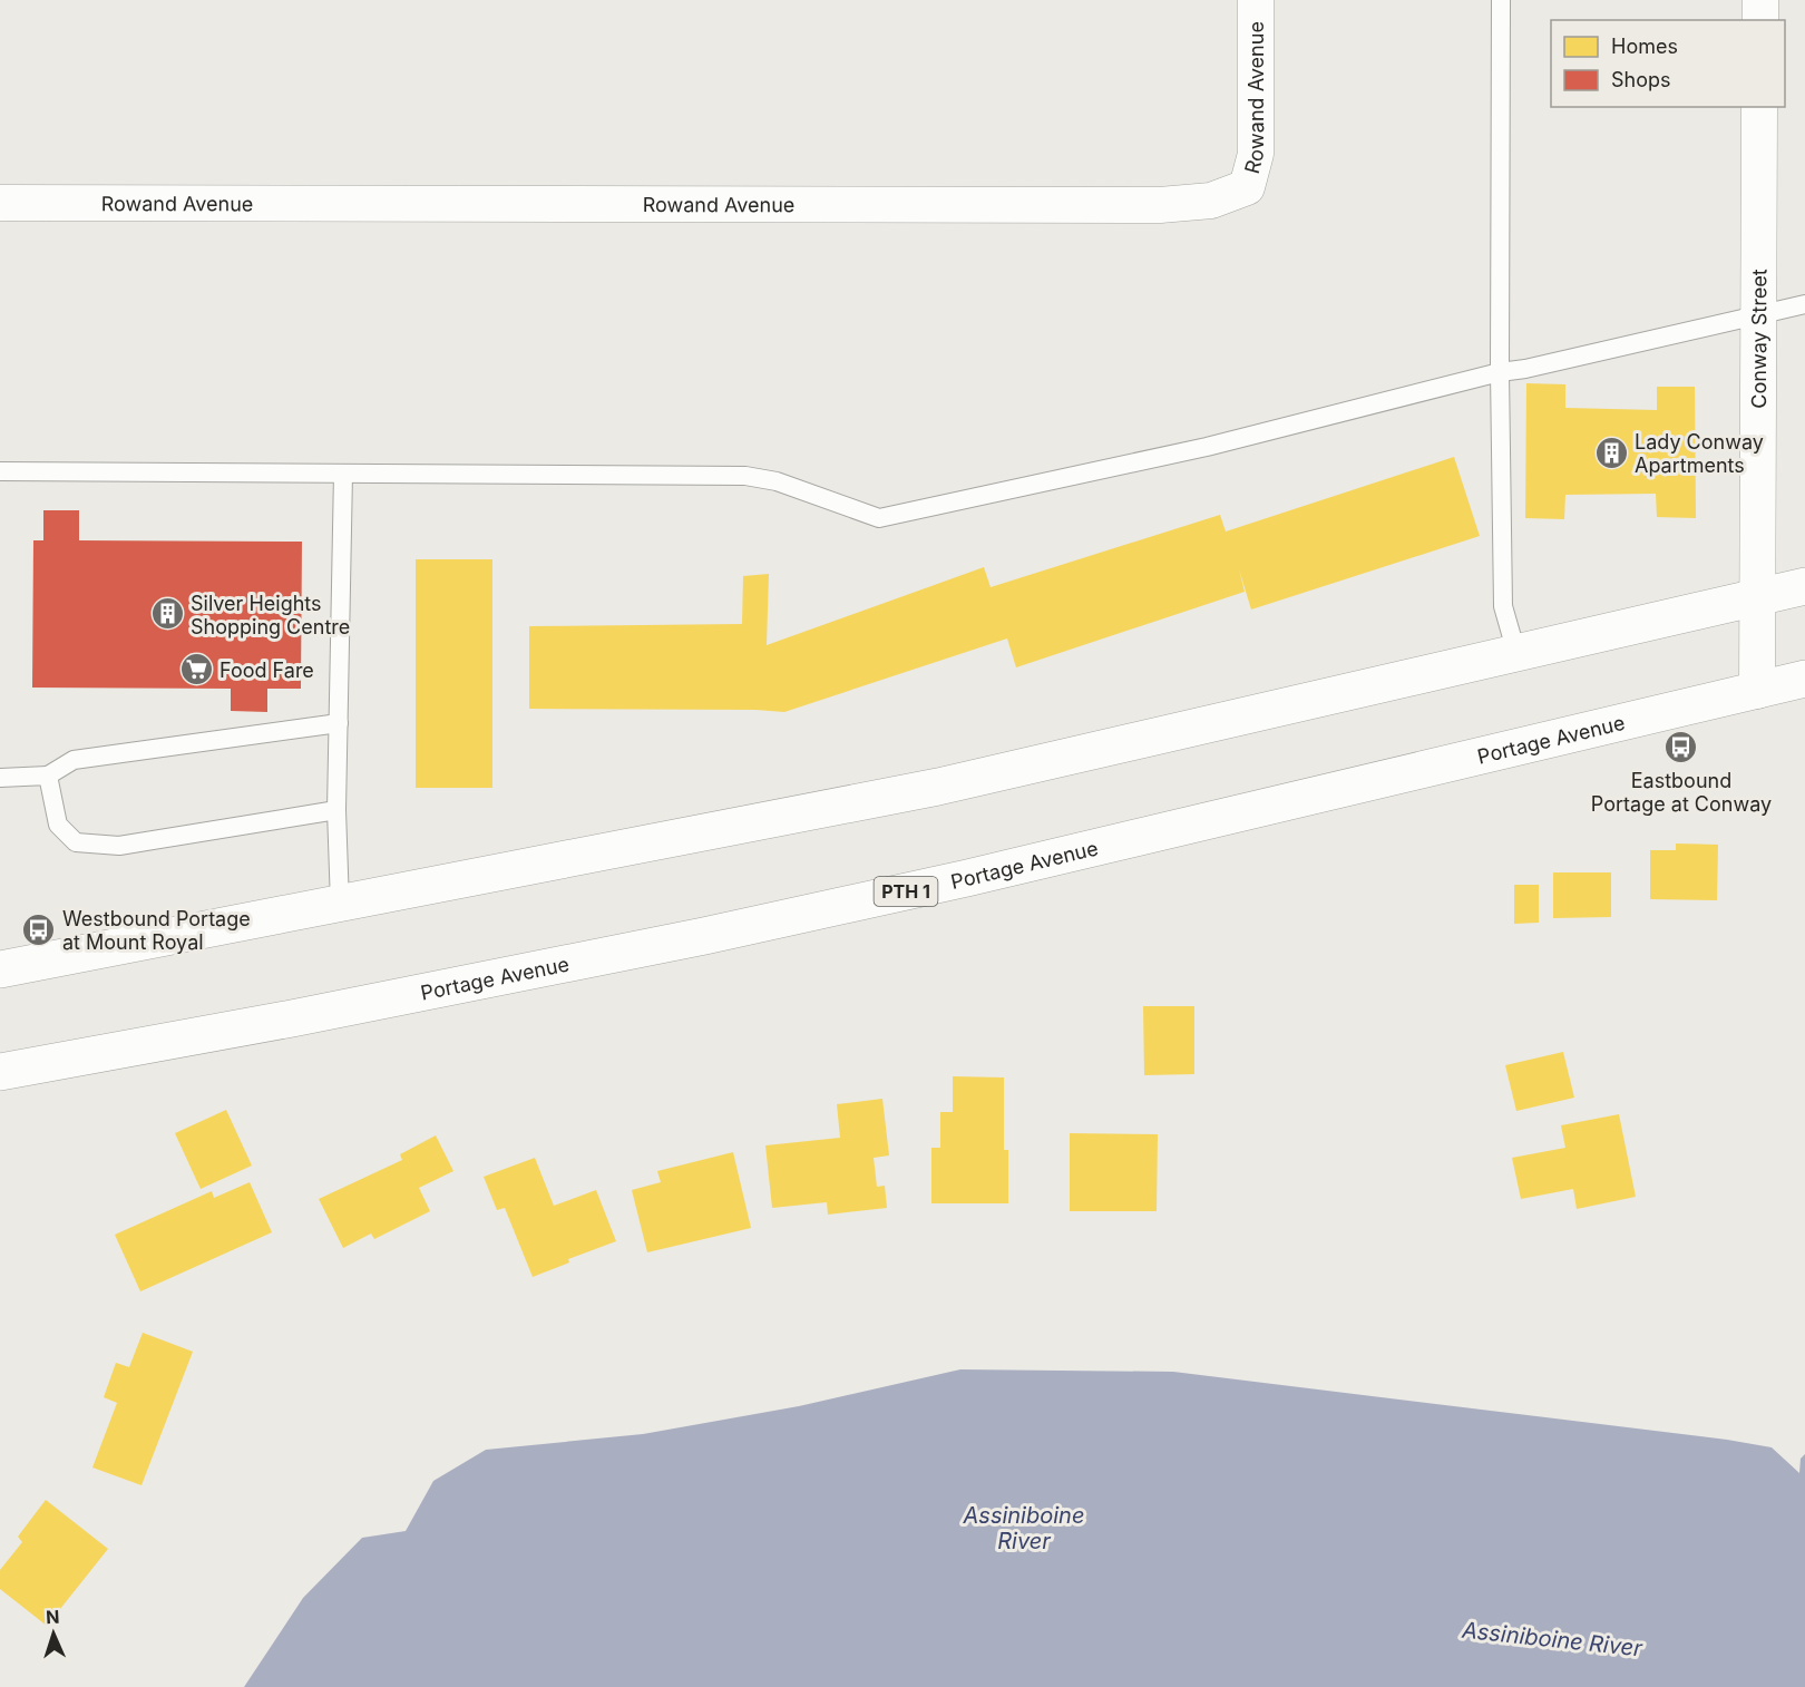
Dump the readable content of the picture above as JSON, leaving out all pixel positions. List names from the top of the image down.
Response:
{
  "streets": {
    "highway": ["Portage Avenue", "PTH 1"],
    "street": ["Rowand Avenue", "Conway Street"]
  },
  "crossings": [
    ["Conway Street", "Portage Avenue"]
  ],
  "water": ["Assiniboine River"],
  "places": {
    "building": ["Lady Conway Apartments", "Silver Heights Shopping Centre"],
    "supermarket": ["Food Fare"],
    "bus stop": ["Eastbound Portage at Conway", "Westbound Portage at Mount Royal"]
  },
  "legend": ["Homes", "Shops"],
  "north": "top"
}
